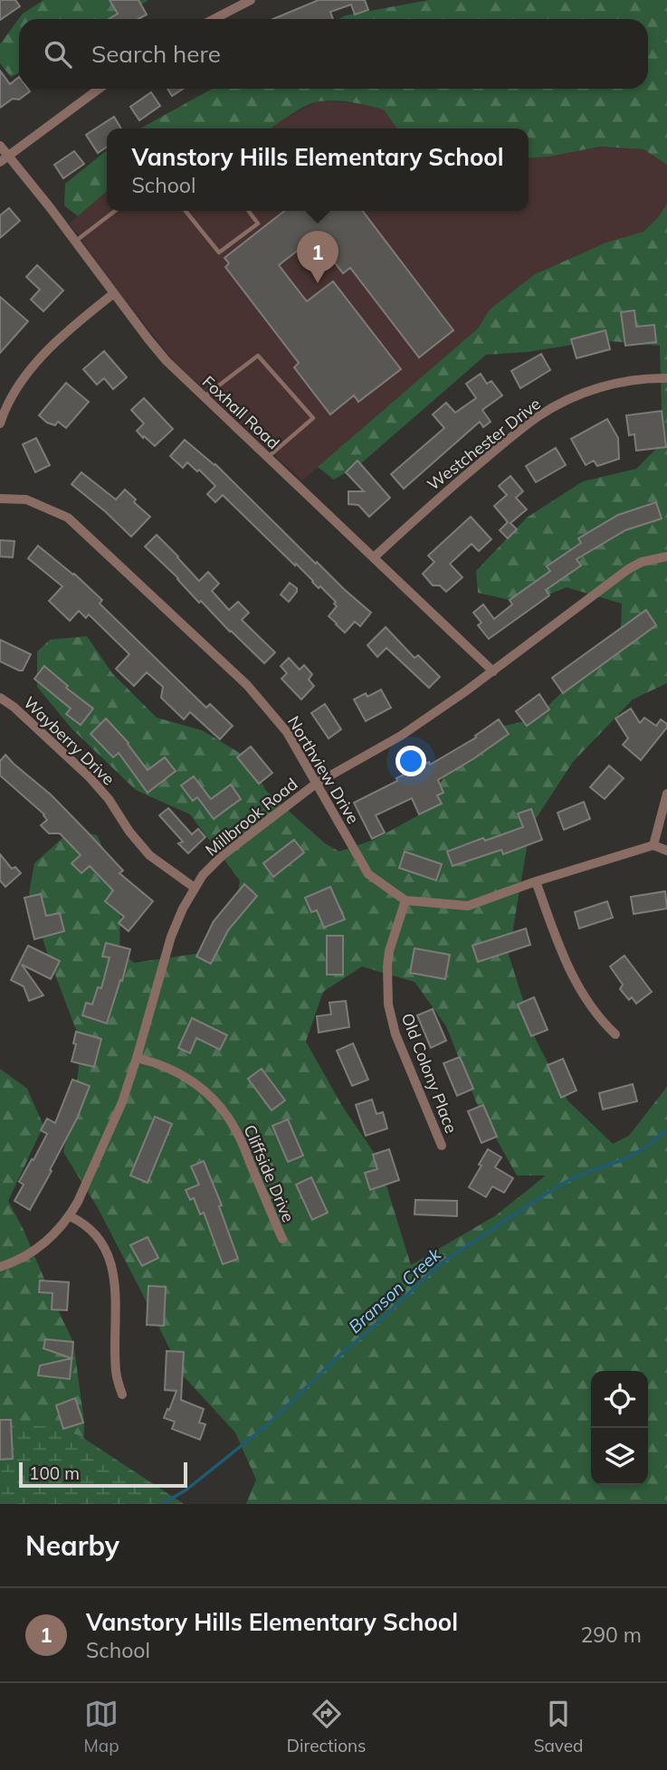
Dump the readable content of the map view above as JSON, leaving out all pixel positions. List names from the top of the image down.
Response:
{
  "streets": {
    "street": [
      "Foxhall Road",
      "Westchester Drive",
      "Wayberry Drive",
      "Northview Drive",
      "Millbrook Road",
      "Old Colony Place",
      "Cliffside Drive"
    ]
  },
  "crossings": [
    ["Foxhall Road", "Westchester Drive"],
    ["Foxhall Road", "Millbrook Road"],
    ["Wayberry Drive", "Millbrook Road"],
    ["Northview Drive", "Millbrook Road"],
    ["Northview Drive", "Old Colony Place"],
    ["Millbrook Road", "Cliffside Drive"]
  ],
  "water": ["Branson Creek"],
  "scale_bar": "100 m",
  "page": {
    "search": "Search here",
    "popup": ["Vanstory Hills Elementary School", "School"],
    "pins": "1",
    "scale": "100 m",
    "heading": "Nearby",
    "list": [
      {
        "mark": "1",
        "name": "Vanstory Hills Elementary School",
        "note": "School",
        "value": "290 m"
      }
    ],
    "nav": ["Map", "Directions", "Saved"]
  }
}
